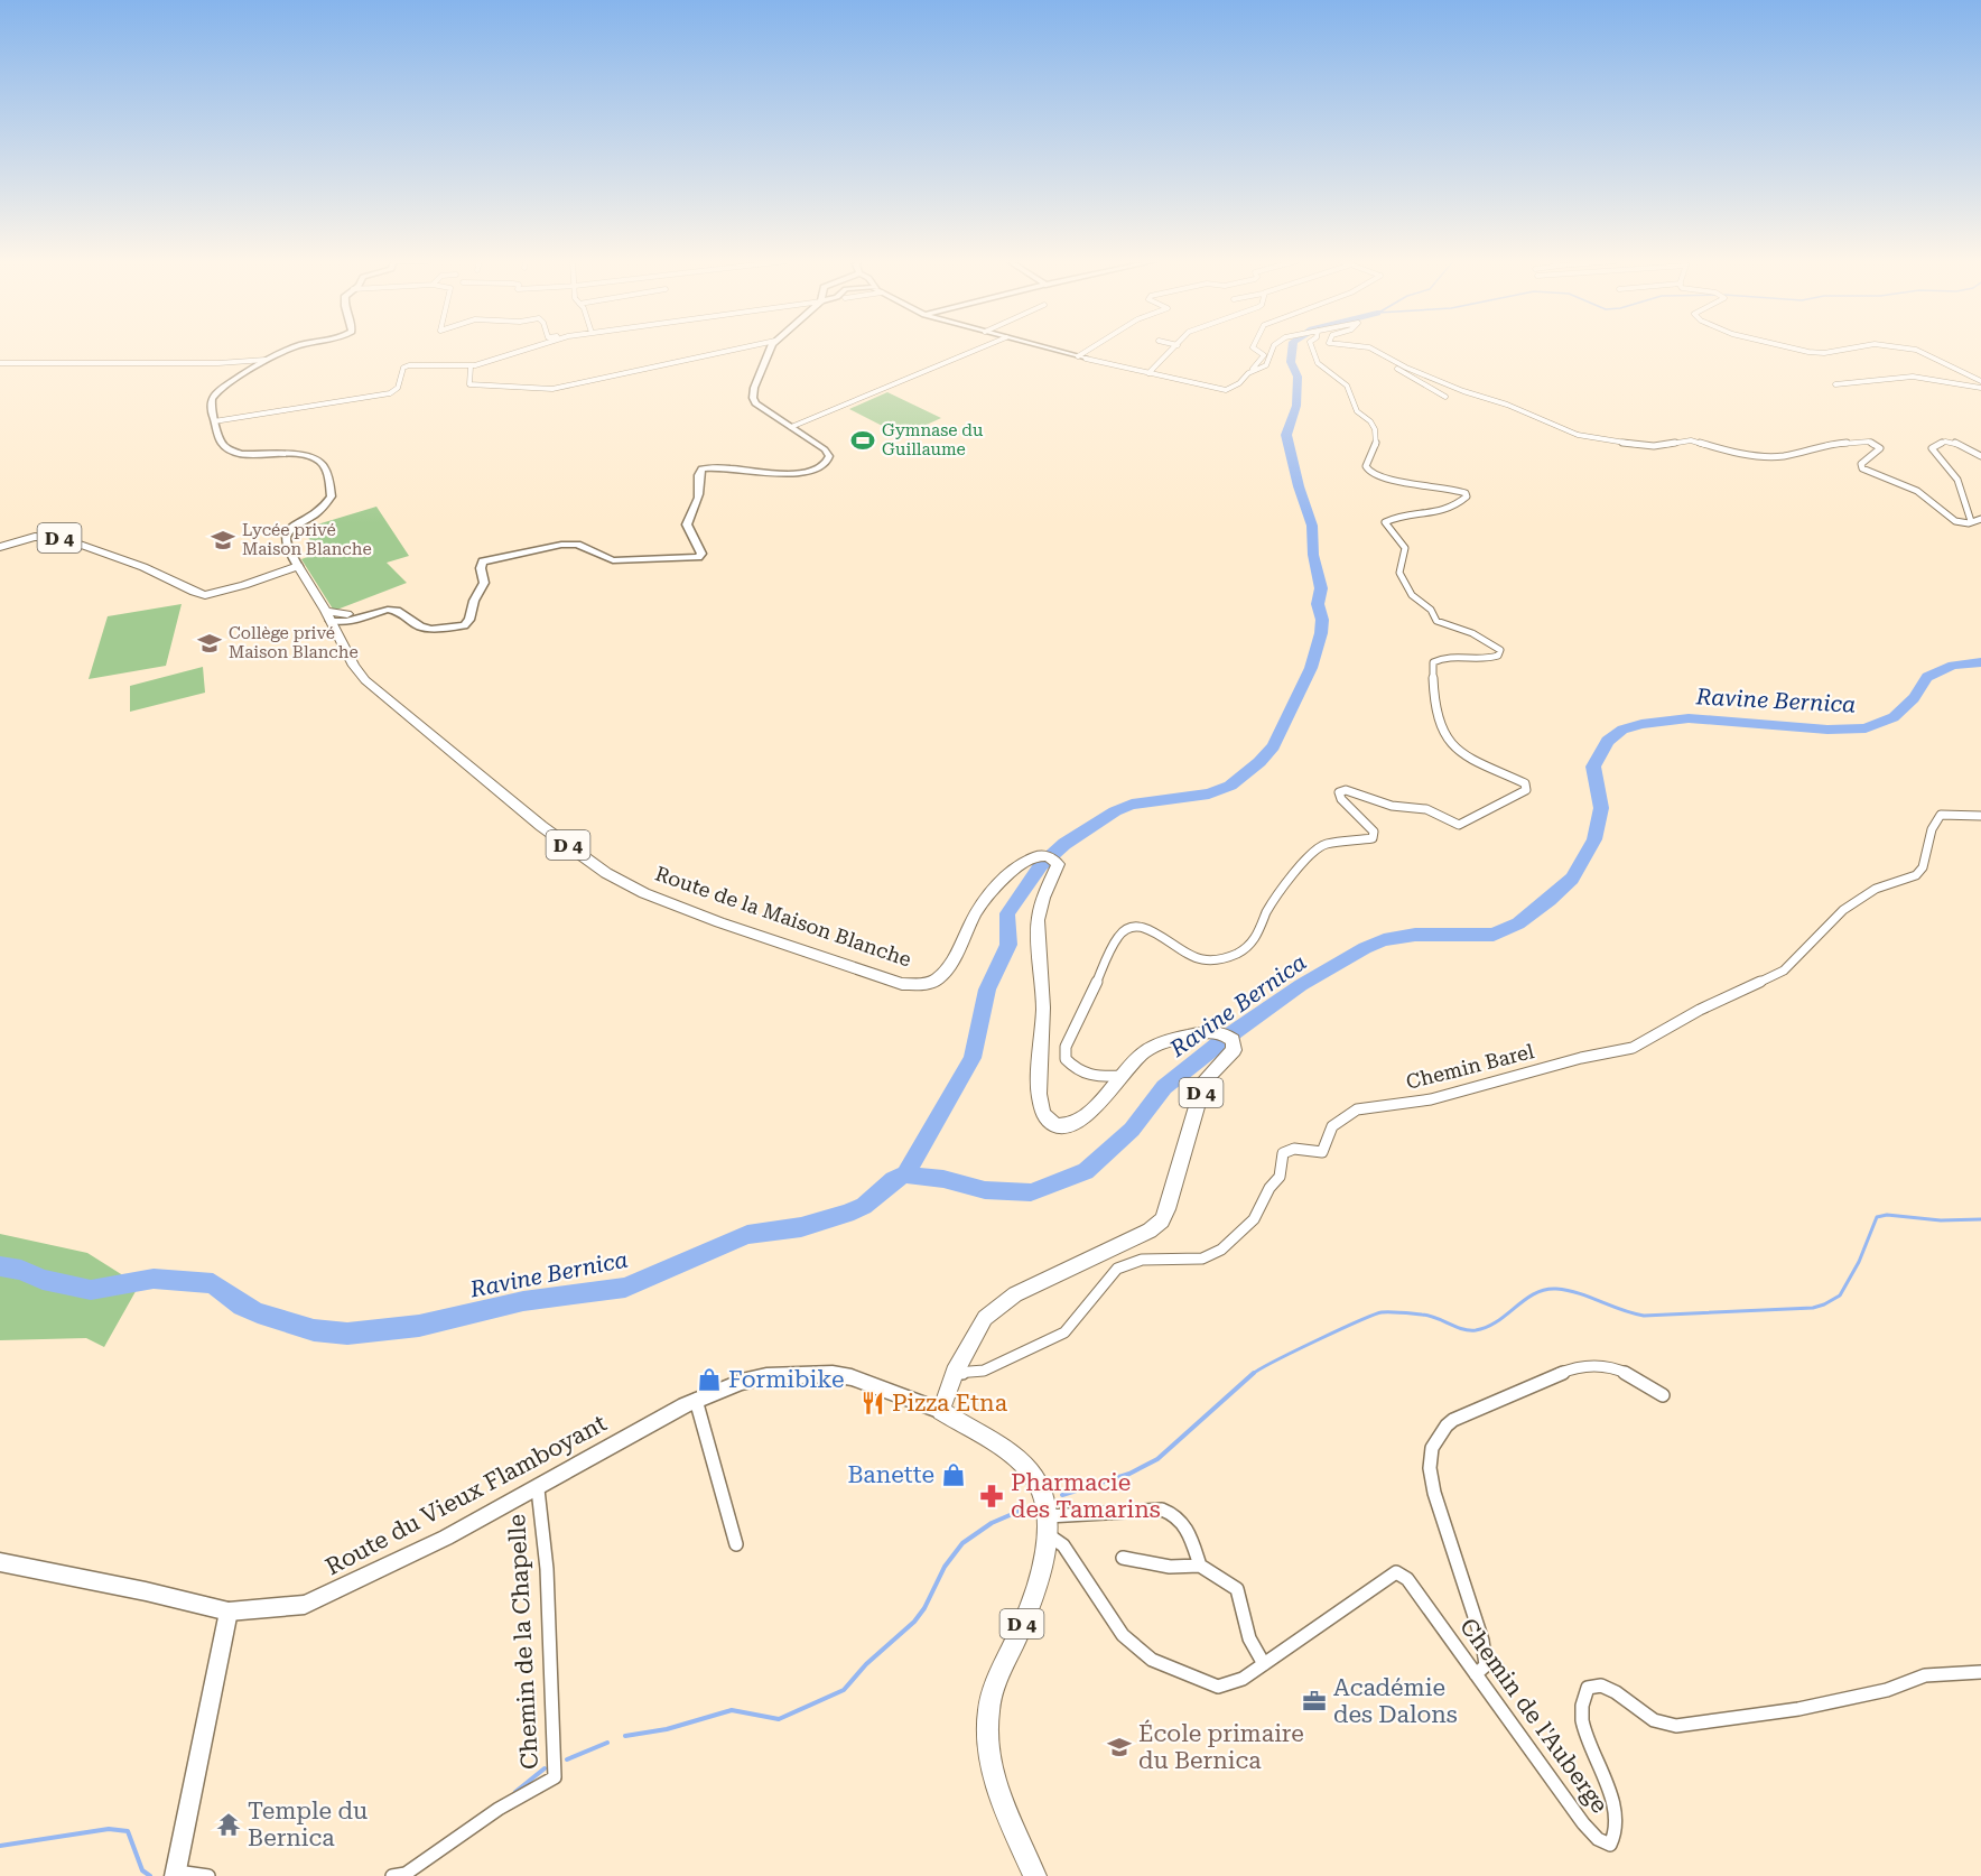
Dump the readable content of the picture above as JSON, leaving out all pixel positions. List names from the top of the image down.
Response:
{
  "streets": {
    "main road": ["D 4", "Route de la Maison Blanche", "Route du Vieux Flamboyant"],
    "street": ["Chemin Barel", "Chemin de la Chapelle", "Chemin de l'Auberge"]
  },
  "crossings": [
    ["D 4", "Route de la Maison Blanche"],
    ["D 4", "Route du Vieux Flamboyant"],
    ["D 4", "Chemin de l'Auberge"],
    ["Route de la Maison Blanche", "Chemin Barel"],
    ["Route de la Maison Blanche", "Route du Vieux Flamboyant"],
    ["Route du Vieux Flamboyant", "Chemin de la Chapelle"]
  ],
  "water": ["Ravine Bernica"],
  "places": {
    "sports": ["Gymnase du Guillaume"],
    "school or university": ["Lycée privé Maison Blanche", "Collège privé Maison Blanche", "École primaire du Bernica"],
    "shop": ["Formibike", "Banette"],
    "restaurant": ["Pizza Etna"],
    "pharmacy": ["Pharmacie des Tamarins"],
    "office": ["Académie des Dalons"],
    "temple": ["Temple du Bernica"]
  }
}
